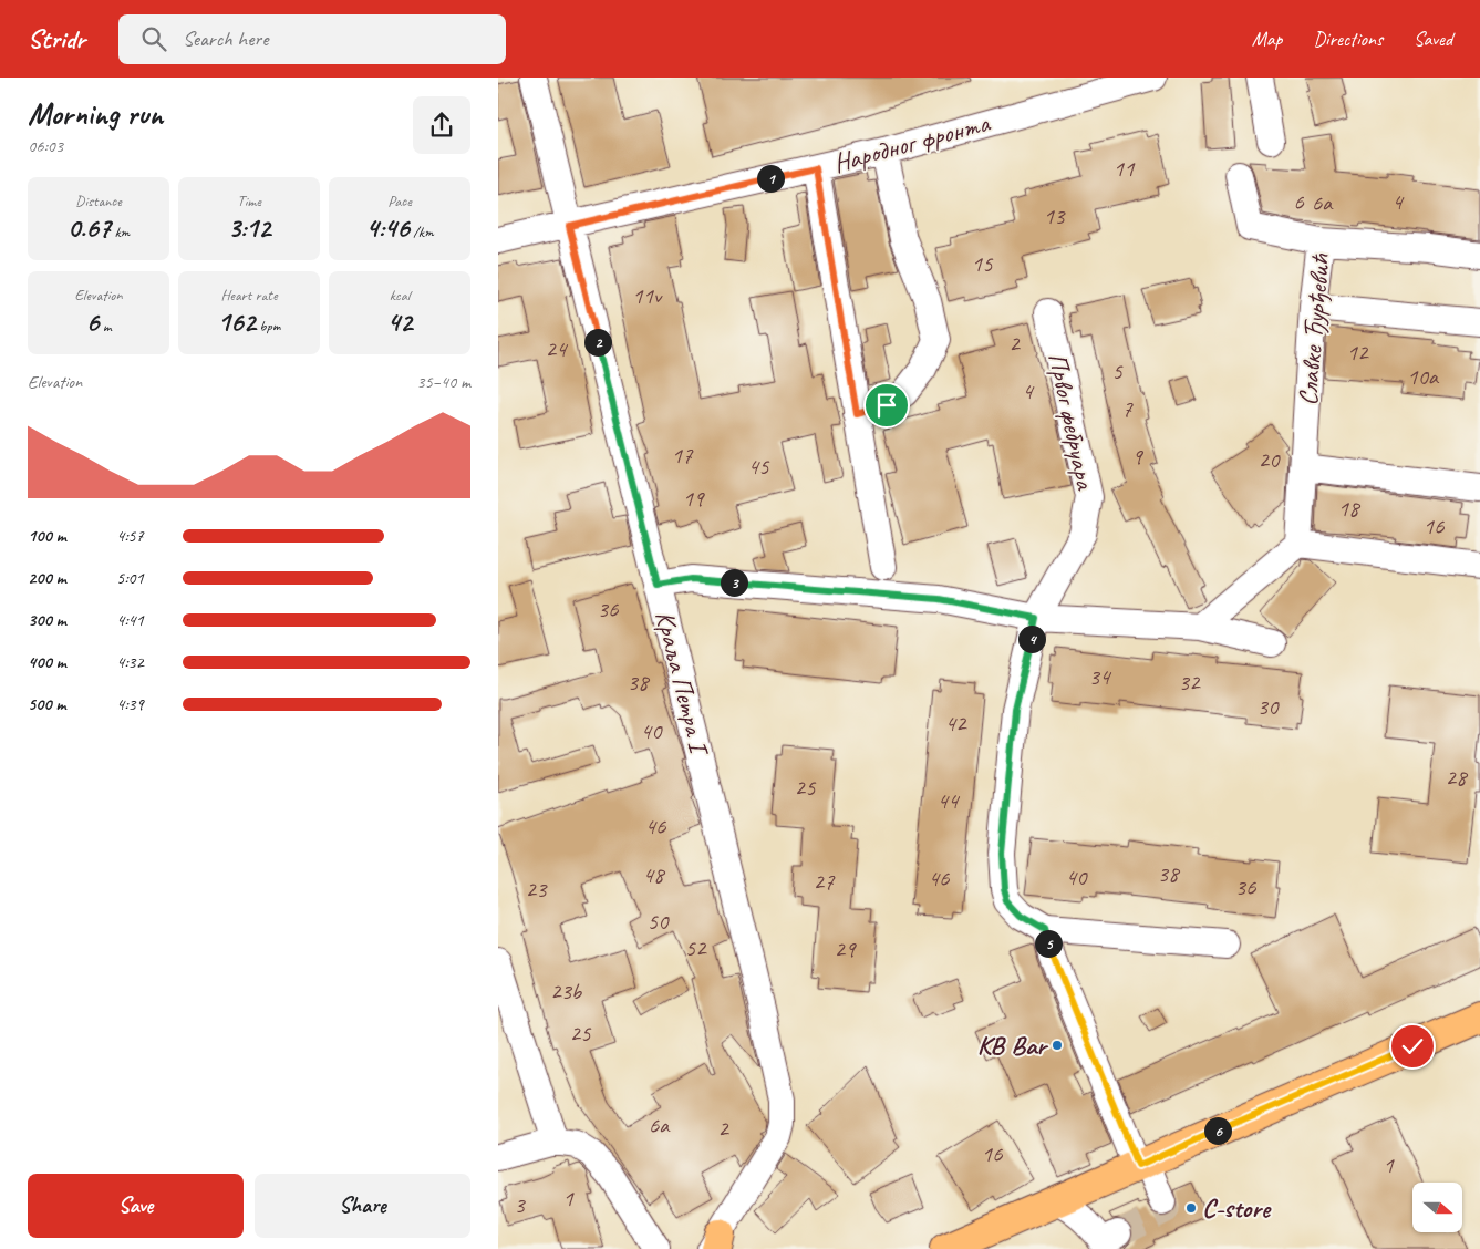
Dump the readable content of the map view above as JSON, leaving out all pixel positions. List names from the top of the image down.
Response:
{
  "streets": {
    "street": [
      "Народног фронта",
      "Славке Ђурђевић",
      "Првог фебруара",
      "Краља Петра I"
    ]
  },
  "crossings": [
    ["Народног фронта", "Краља Петра I"]
  ],
  "places": ["KB Bar", "C-store"],
  "house_numbers": [
    "11",
    "6",
    "4",
    "6a",
    "13",
    "15",
    "11v",
    "2",
    "24",
    "12",
    "5",
    "10a",
    "4",
    "7",
    "17",
    "9",
    "20",
    "45",
    "19",
    "18",
    "16",
    "36",
    "34",
    "38",
    "32",
    "30",
    "42",
    "40",
    "28",
    "25",
    "44",
    "46",
    "38",
    "48",
    "40",
    "46",
    "27",
    "36",
    "23",
    "50",
    "52",
    "29",
    "23b",
    "25",
    "6a",
    "2",
    "16",
    "1",
    "1",
    "3"
  ],
  "north": "right",
  "page": {
    "header": "Stridr",
    "search": "Search here",
    "nav": ["Map", "Directions", "Saved"],
    "heading": ["Morning run", "06:03"],
    "pins": [
      "1",
      "2",
      "3",
      "4",
      "5",
      "6"
    ],
    "stats": [
      ["Distance", "0.67 km"],
      ["Time", "3:12"],
      ["Pace", "4:46 /km"],
      ["Elevation", "6 m"],
      ["Heart rate", "162 bpm"],
      ["kcal", "42"]
    ],
    "chart": ["Elevation", "35–40 m"],
    "list": [
      {
        "name": "100 m",
        "note": "4:57"
      },
      {
        "name": "200 m",
        "note": "5:01"
      },
      {
        "name": "300 m",
        "note": "4:41"
      },
      {
        "name": "400 m",
        "note": "4:32"
      },
      {
        "name": "500 m",
        "note": "4:39"
      }
    ],
    "buttons": ["Save", "Share"]
  }
}
